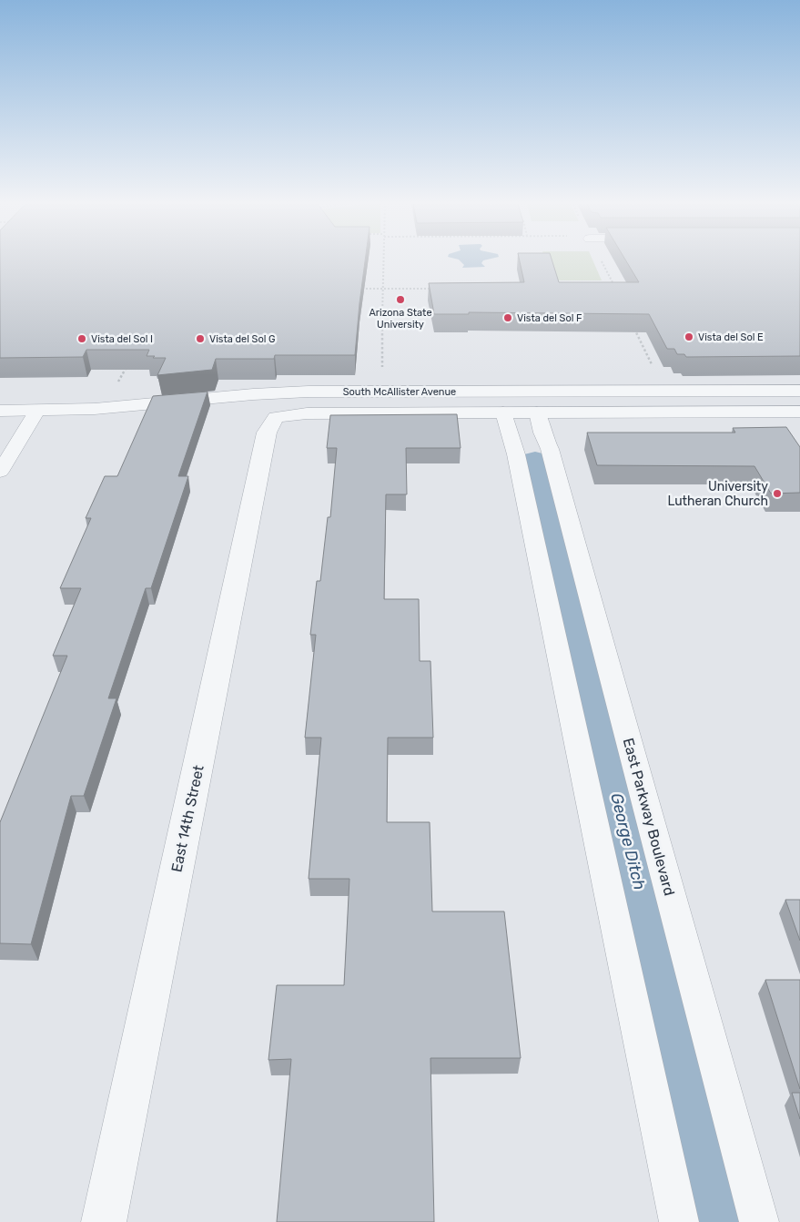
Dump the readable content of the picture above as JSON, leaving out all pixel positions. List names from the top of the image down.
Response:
{
  "streets": {
    "street": ["South McAllister Avenue", "East 14th Street"],
    "lane": ["East Parkway Boulevard"]
  },
  "crossings": [
    ["South McAllister Avenue", "East Parkway Boulevard"],
    ["South McAllister Avenue", "East 14th Street"]
  ],
  "water": ["George Ditch"],
  "places": [
    "Arizona State University",
    "Vista del Sol F",
    "Vista del Sol E",
    "Vista del Sol I",
    "Vista del Sol G",
    "University Lutheran Church"
  ]
}
